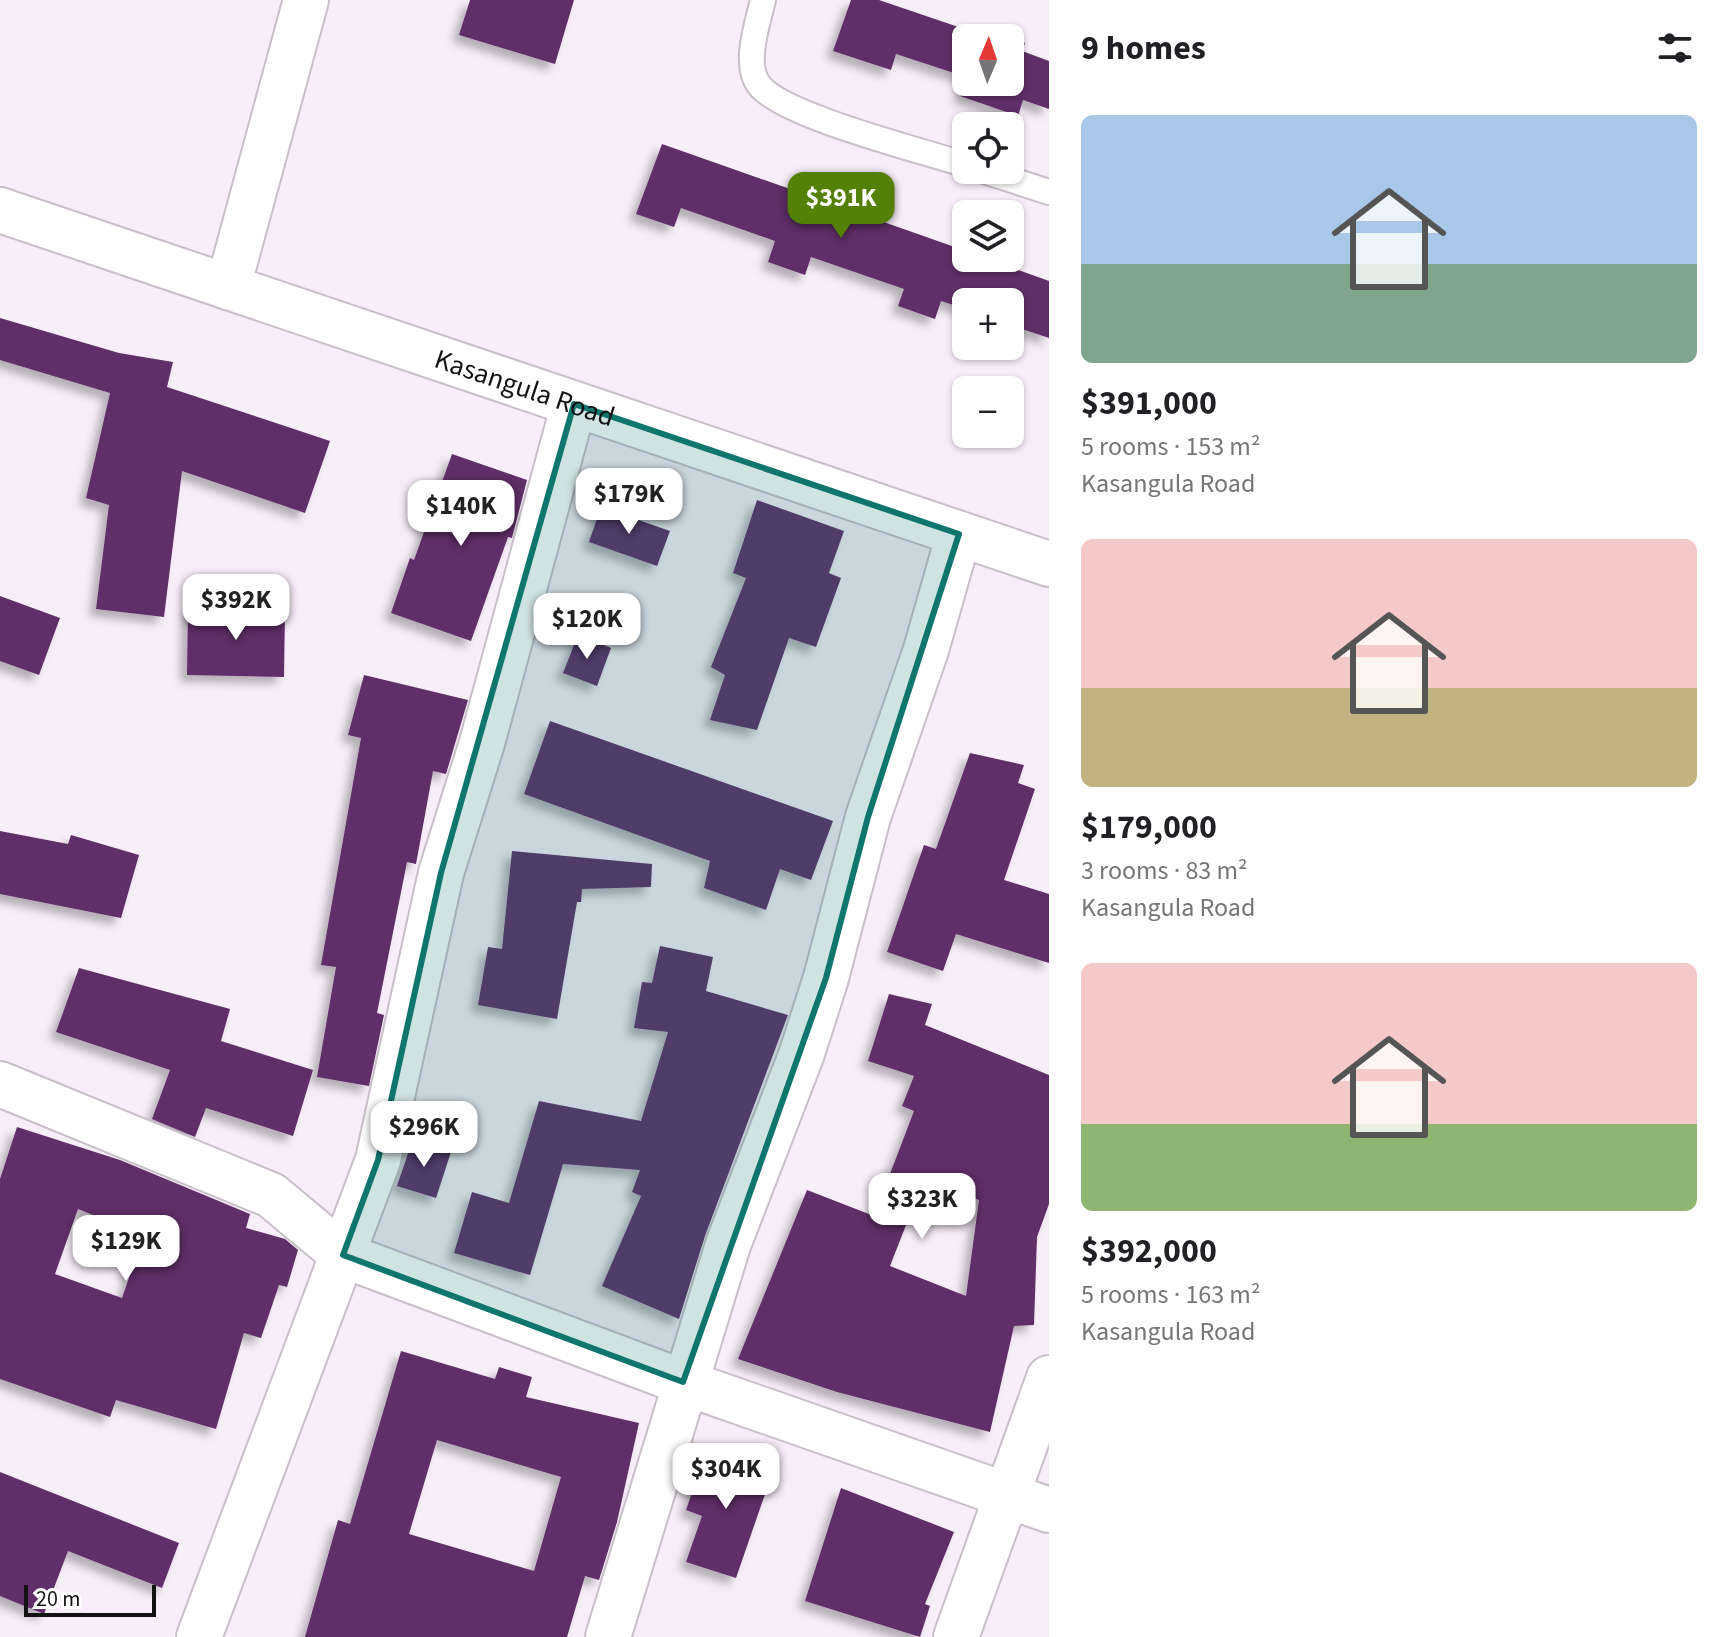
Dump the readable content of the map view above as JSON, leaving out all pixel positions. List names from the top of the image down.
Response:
{
  "streets": {
    "street": ["Kasangula Road"]
  },
  "scale_bar": "20 m",
  "north": "top",
  "page": {
    "heading": "9 homes",
    "map_buttons": ["+", "−"],
    "list": [
      {
        "name": "$391,000",
        "note": "5 rooms · 153 m² · Kasangula Road"
      },
      {
        "name": "$179,000",
        "note": "3 rooms · 83 m² · Kasangula Road"
      },
      {
        "name": "$392,000",
        "note": "5 rooms · 163 m² · Kasangula Road"
      }
    ],
    "price": [
      "$391K",
      "$179K",
      "$140K",
      "$392K",
      "$120K",
      "$296K",
      "$323K",
      "$129K",
      "$304K"
    ],
    "scale": "20 m"
  }
}
